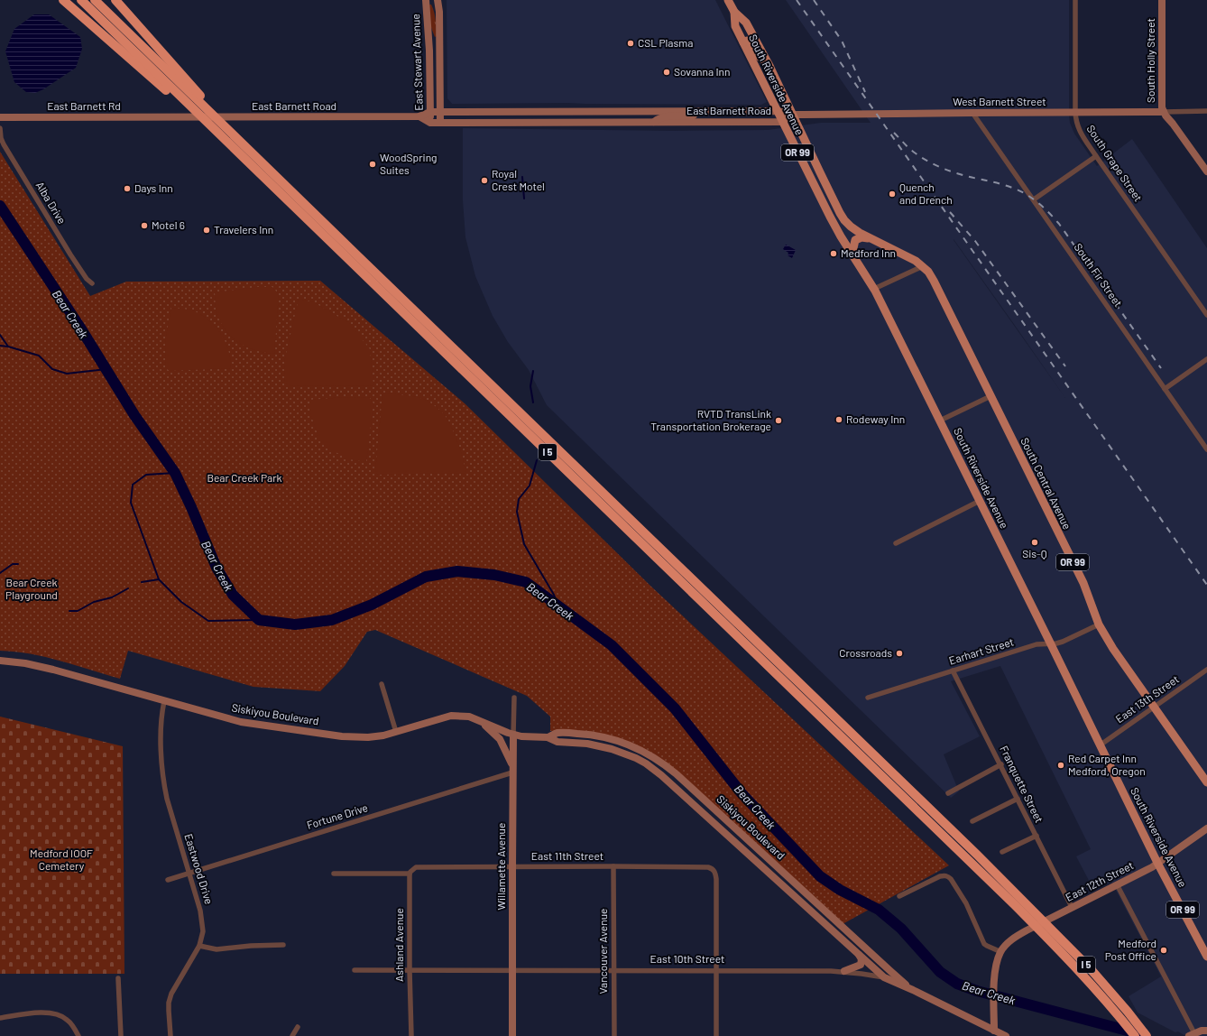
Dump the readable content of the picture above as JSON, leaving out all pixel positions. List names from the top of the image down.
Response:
{
  "streets": {
    "highway": ["I 5"],
    "main road": ["South Riverside Avenue", "OR 99", "South Central Avenue"],
    "street": [
      "South Holly Street",
      "East Stewart Avenue",
      "West Barnett Street",
      "East Barnett Rd",
      "East Barnett Road",
      "South Grape Street",
      "Alba Drive",
      "South Fir Street",
      "Earhart Street",
      "East 13th Street",
      "Siskiyou Boulevard",
      "Franquette Street",
      "Fortune Drive",
      "East 11th Street",
      "Willamette Avenue",
      "Eastwood Drive",
      "East 12th Street",
      "Ashland Avenue",
      "Vancouver Avenue",
      "East 10th Street"
    ]
  },
  "crossings": [
    ["South Holly Street", "West Barnett Street"],
    ["East Stewart Avenue", "East Barnett Road"],
    ["South Riverside Avenue", "West Barnett Street"],
    ["South Riverside Avenue", "East Barnett Road"],
    ["South Riverside Avenue", "South Central Avenue"],
    ["South Riverside Avenue", "Earhart Street"],
    ["South Riverside Avenue", "East 13th Street"],
    ["South Riverside Avenue", "East 12th Street"],
    ["West Barnett Street", "East Barnett Road"],
    ["West Barnett Street", "South Grape Street"],
    ["West Barnett Street", "South Fir Street"],
    ["East Barnett Rd", "East Barnett Road"],
    ["South Central Avenue", "Earhart Street"],
    ["South Central Avenue", "East 13th Street"],
    ["Earhart Street", "Franquette Street"],
    ["Siskiyou Boulevard", "Willamette Avenue"],
    ["Siskiyou Boulevard", "Eastwood Drive"],
    ["Siskiyou Boulevard", "East 10th Street"],
    ["Franquette Street", "East 12th Street"],
    ["Fortune Drive", "Willamette Avenue"],
    ["Fortune Drive", "Eastwood Drive"],
    ["East 11th Street", "Willamette Avenue"],
    ["East 11th Street", "Ashland Avenue"],
    ["East 11th Street", "Vancouver Avenue"],
    ["East 11th Street", "East 10th Street"],
    ["Willamette Avenue", "East 10th Street"],
    ["Ashland Avenue", "East 10th Street"],
    ["Vancouver Avenue", "East 10th Street"]
  ],
  "water": ["Bear Creek"],
  "parks": ["Bear Creek Park", "Bear Creek Playground", "Medford IOOF Cemetery"],
  "places": [
    "CSL Plasma",
    "Sovanna Inn",
    "WoodSpring Suites",
    "Royal Crest Motel",
    "Days Inn",
    "Quench and Drench",
    "Motel 6",
    "Travelers Inn",
    "Medford Inn",
    "Rodeway Inn",
    "RVTD TransLink Transportation Brokerage",
    "Sis-Q",
    "Crossroads",
    "Red Carpet Inn Medford, Oregon",
    "Medford Post Office"
  ]
}
